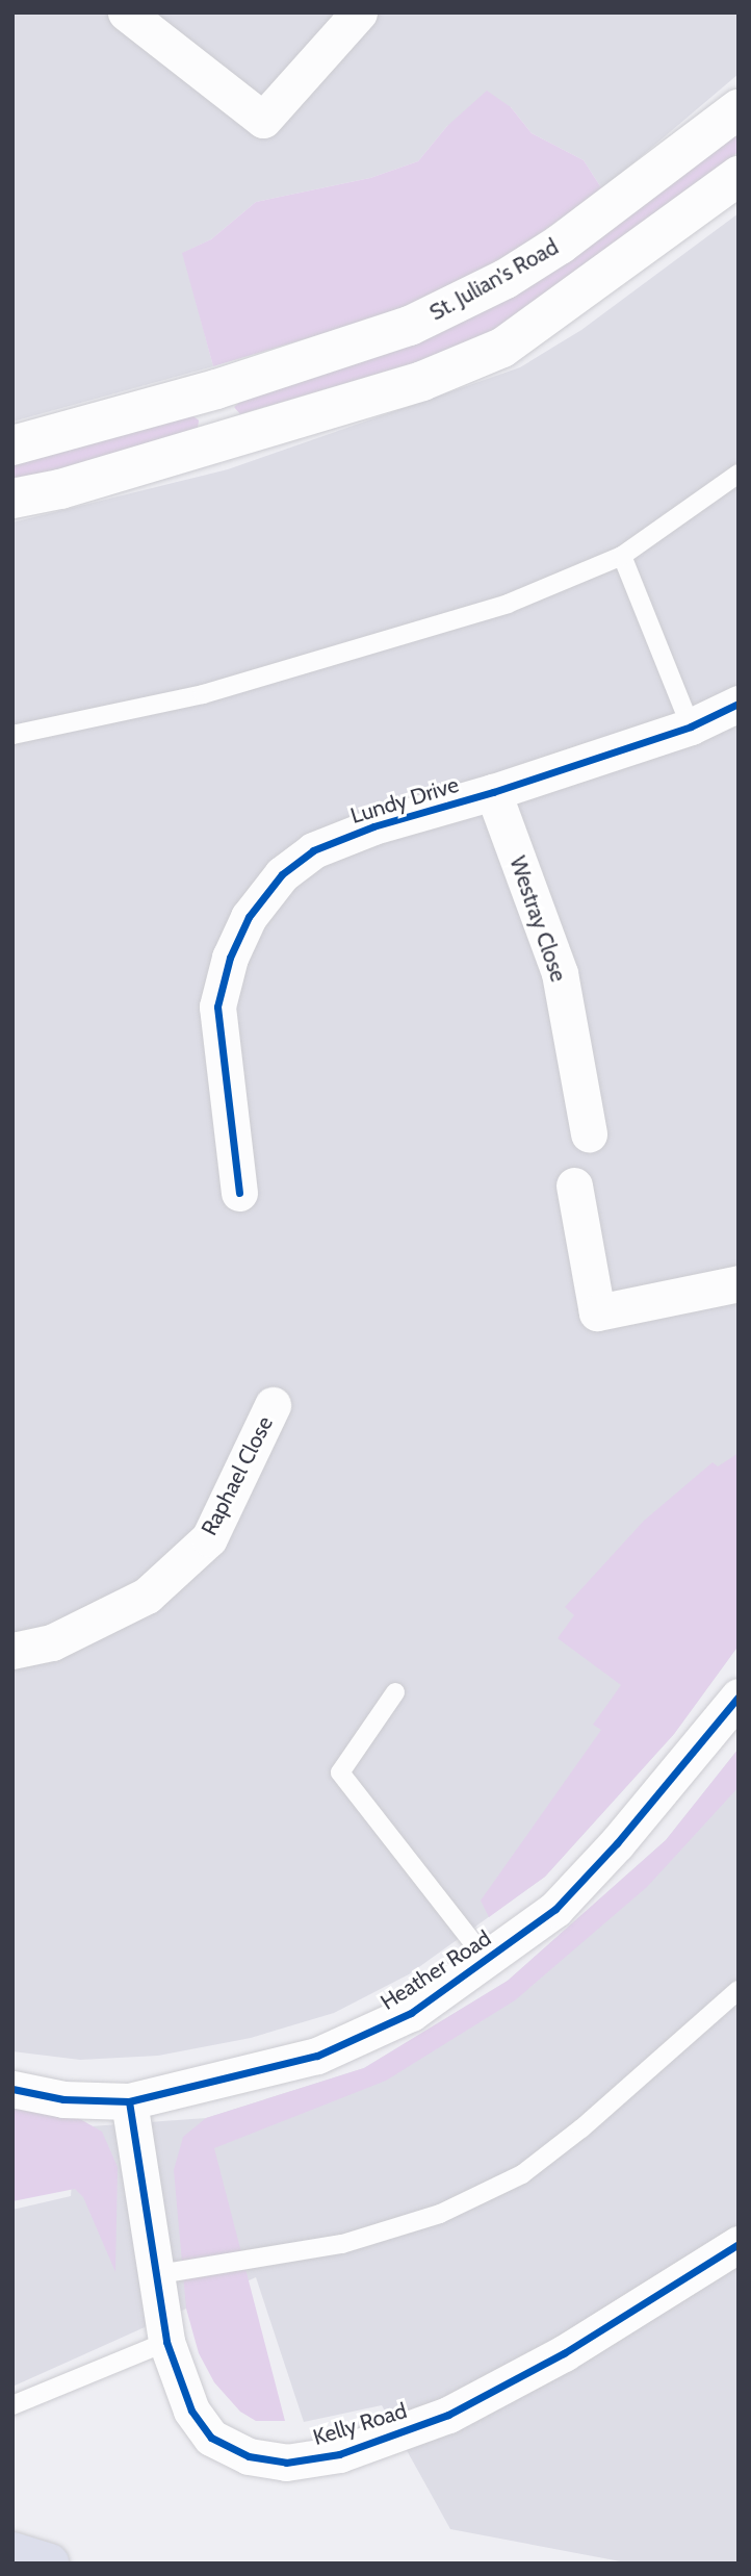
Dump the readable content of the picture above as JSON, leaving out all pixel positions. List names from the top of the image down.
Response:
{
  "streets": {
    "street": [
      "St. Julian's Road",
      "Lundy Drive",
      "Westray Close",
      "Raphael Close",
      "Heather Road",
      "Kelly Road"
    ]
  },
  "crossings": [
    ["Lundy Drive", "Westray Close"],
    ["Heather Road", "Kelly Road"]
  ]
}
